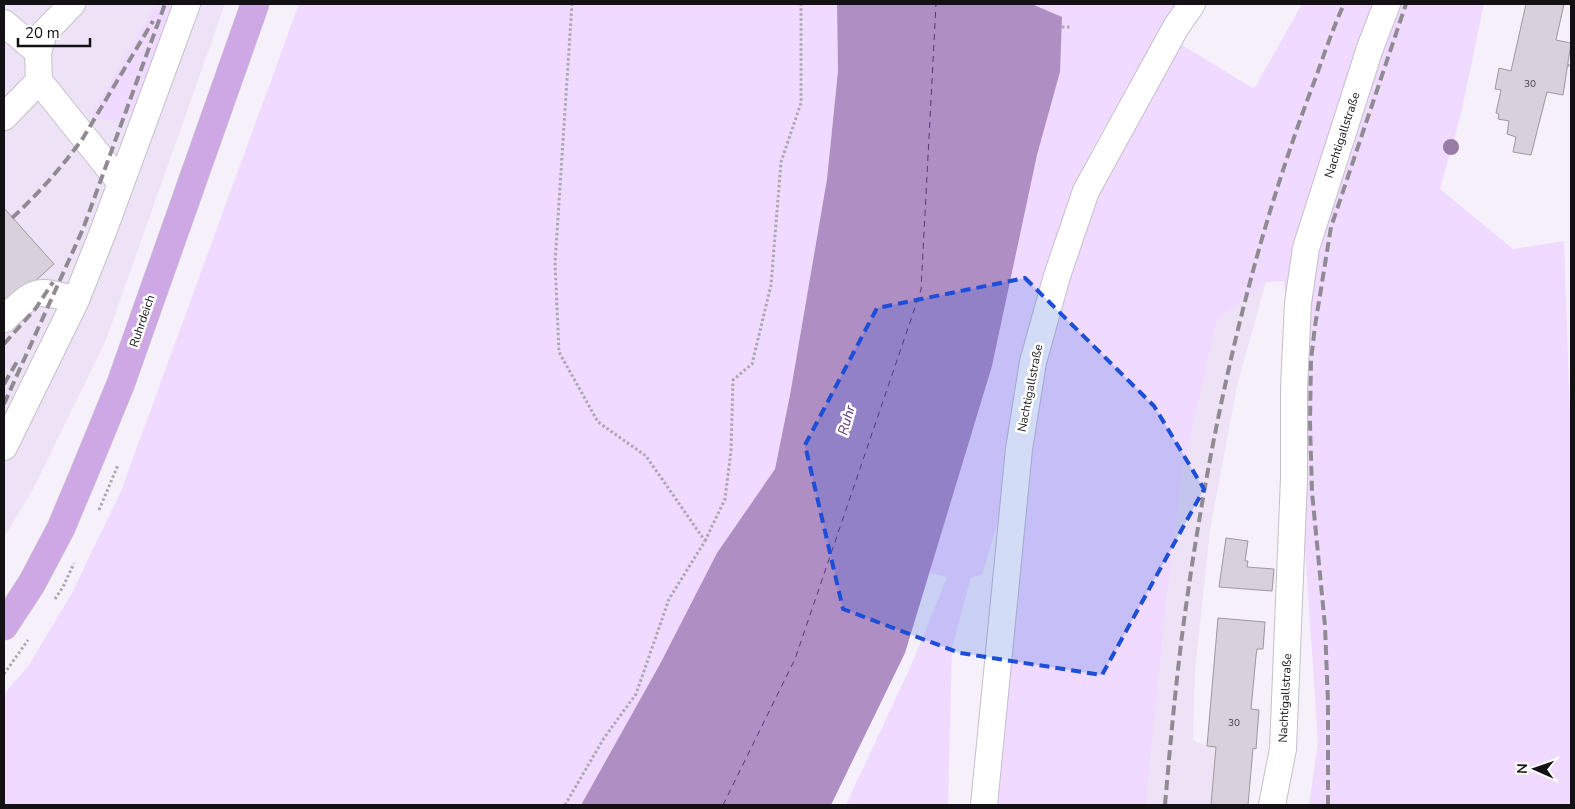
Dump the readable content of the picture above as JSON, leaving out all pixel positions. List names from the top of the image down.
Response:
{
  "streets": {
    "main road": ["Ruhrdeich"],
    "street": ["Nachtigallstraße"]
  },
  "water": ["Ruhr"],
  "house_numbers": ["30", "30"],
  "scale_bar": "20 m",
  "north": "left"
}
